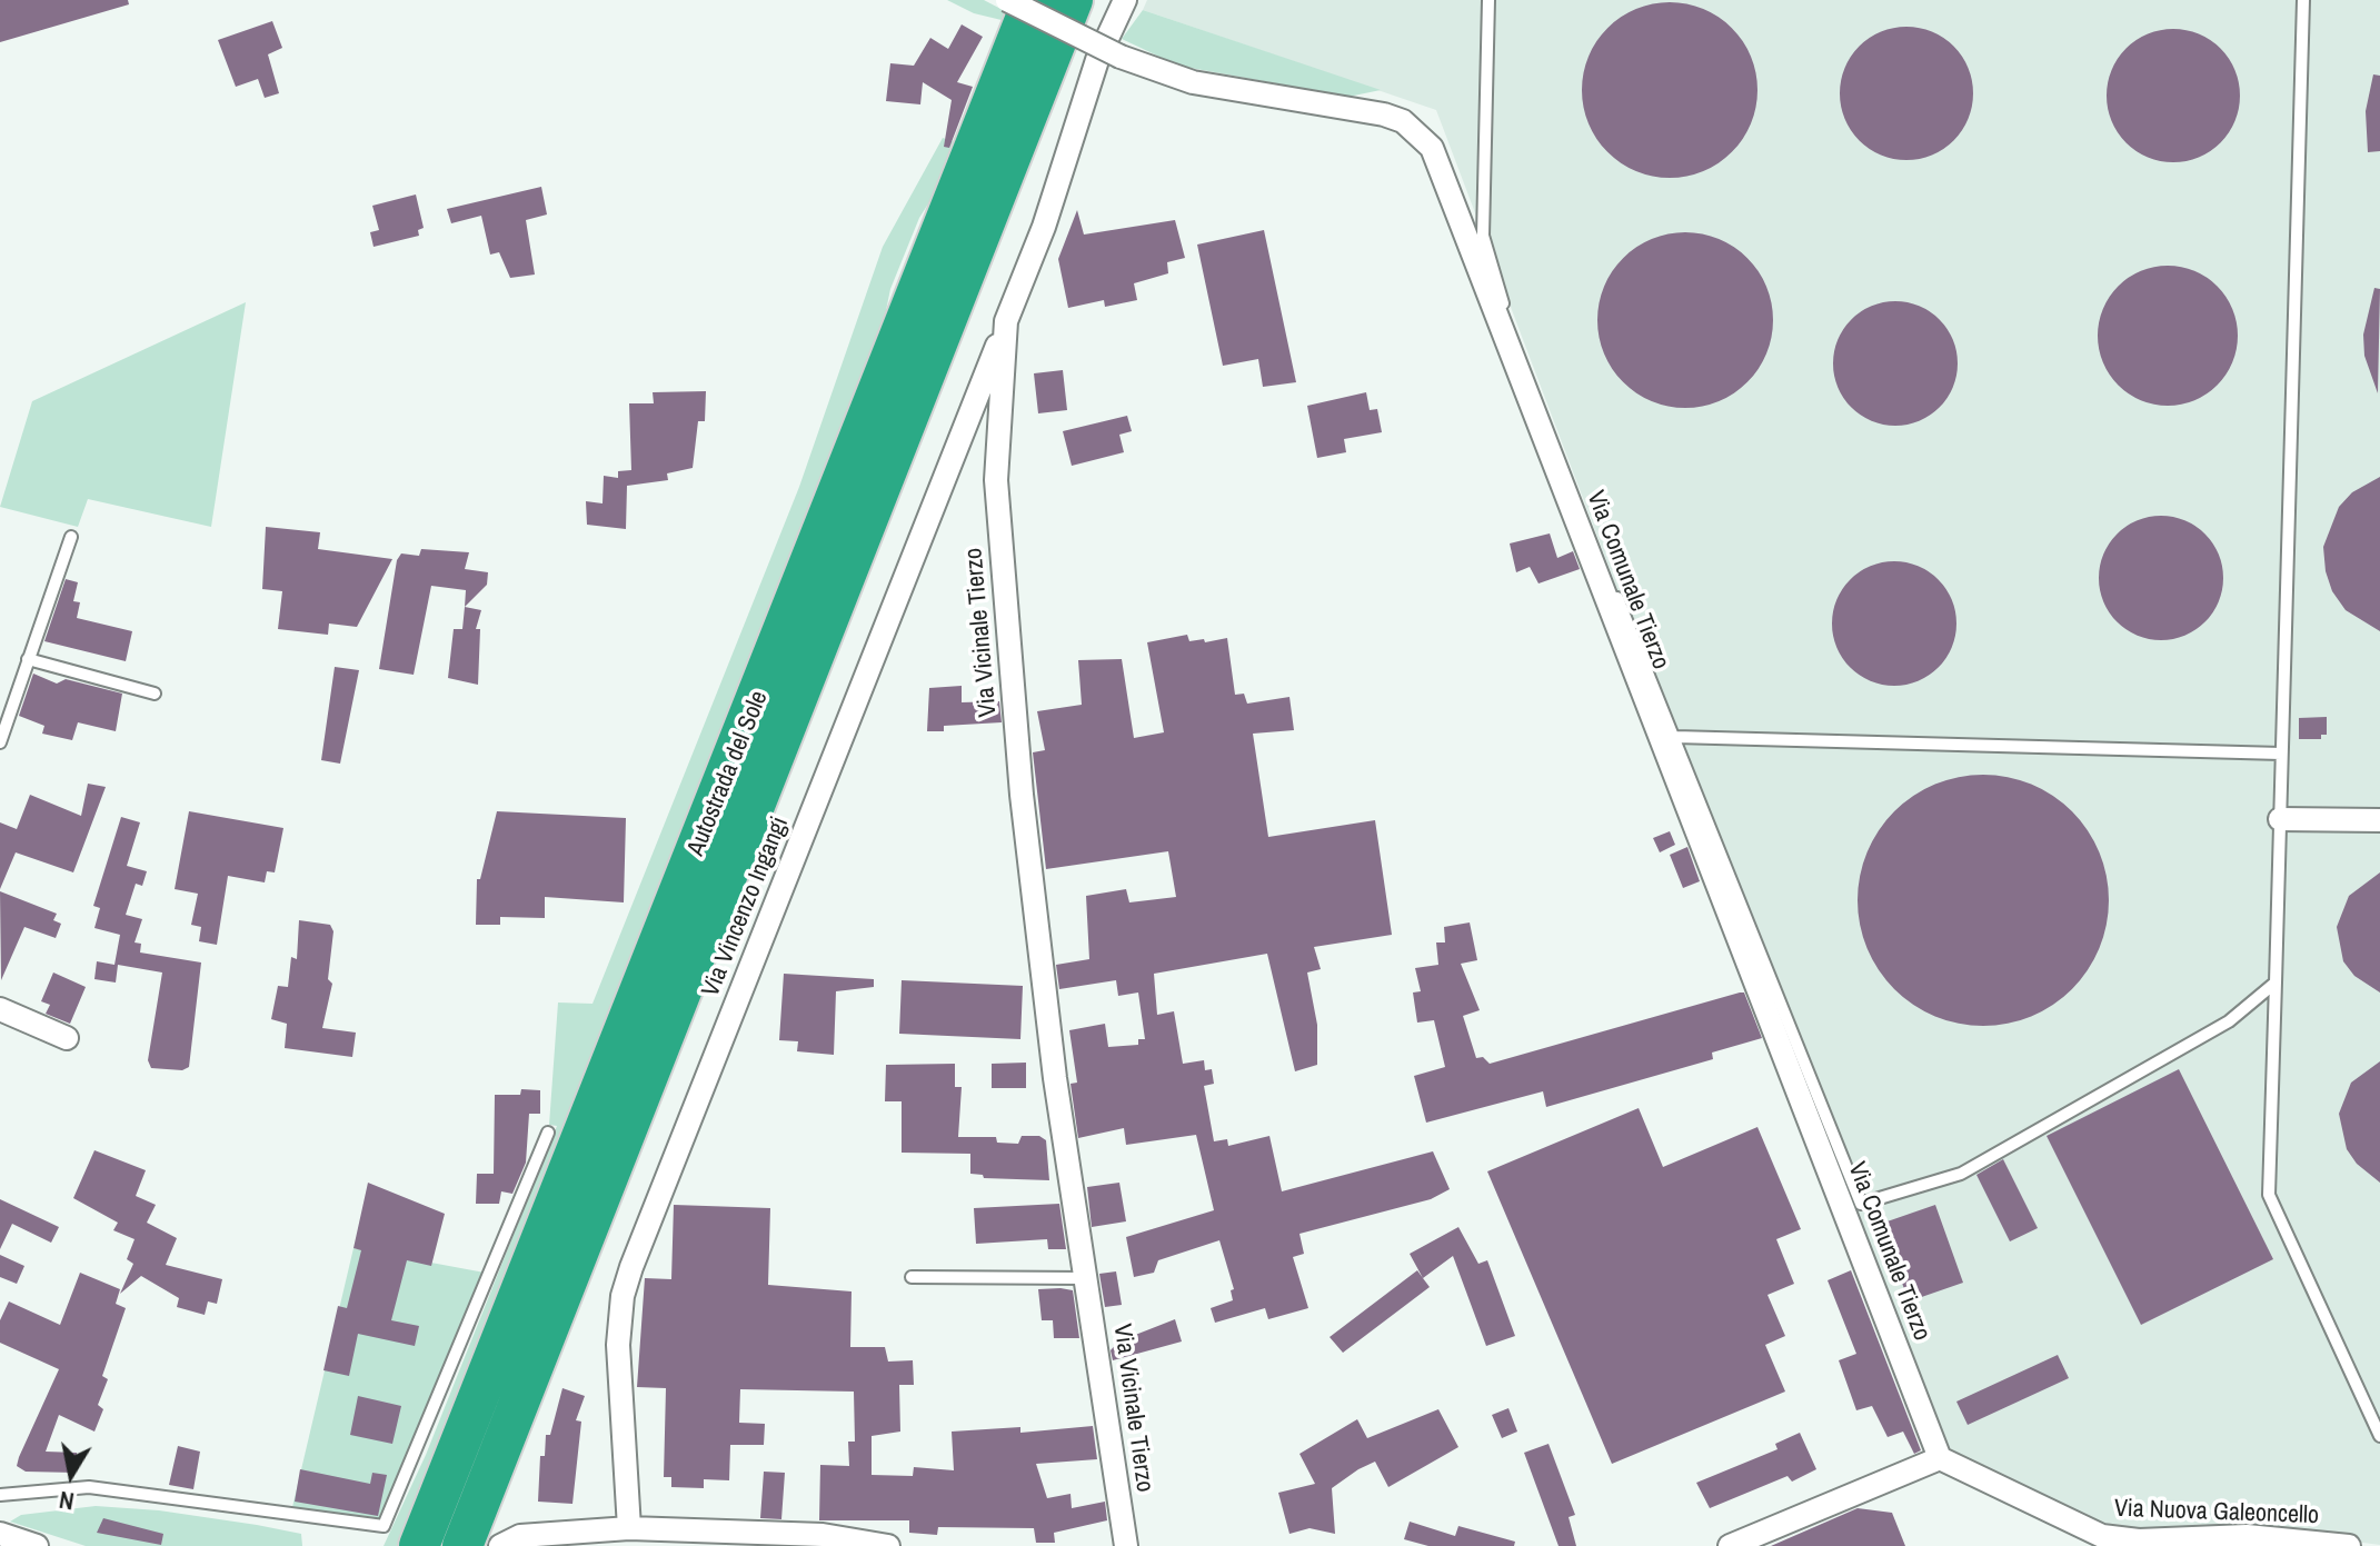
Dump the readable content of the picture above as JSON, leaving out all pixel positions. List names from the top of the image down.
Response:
{
  "streets": {
    "highway": ["Autostrada del Sole"],
    "street": [
      "Via Comunale Tierzo",
      "Via Vicinale Tierzo",
      "Via Vincenzo Ingangi",
      "Via Nuova Galeoncello"
    ]
  },
  "crossings": [
    ["Via Comunale Tierzo", "Via Nuova Galeoncello"],
    ["Via Vicinale Tierzo", "Via Vincenzo Ingangi"]
  ],
  "north": "bottom"
}
